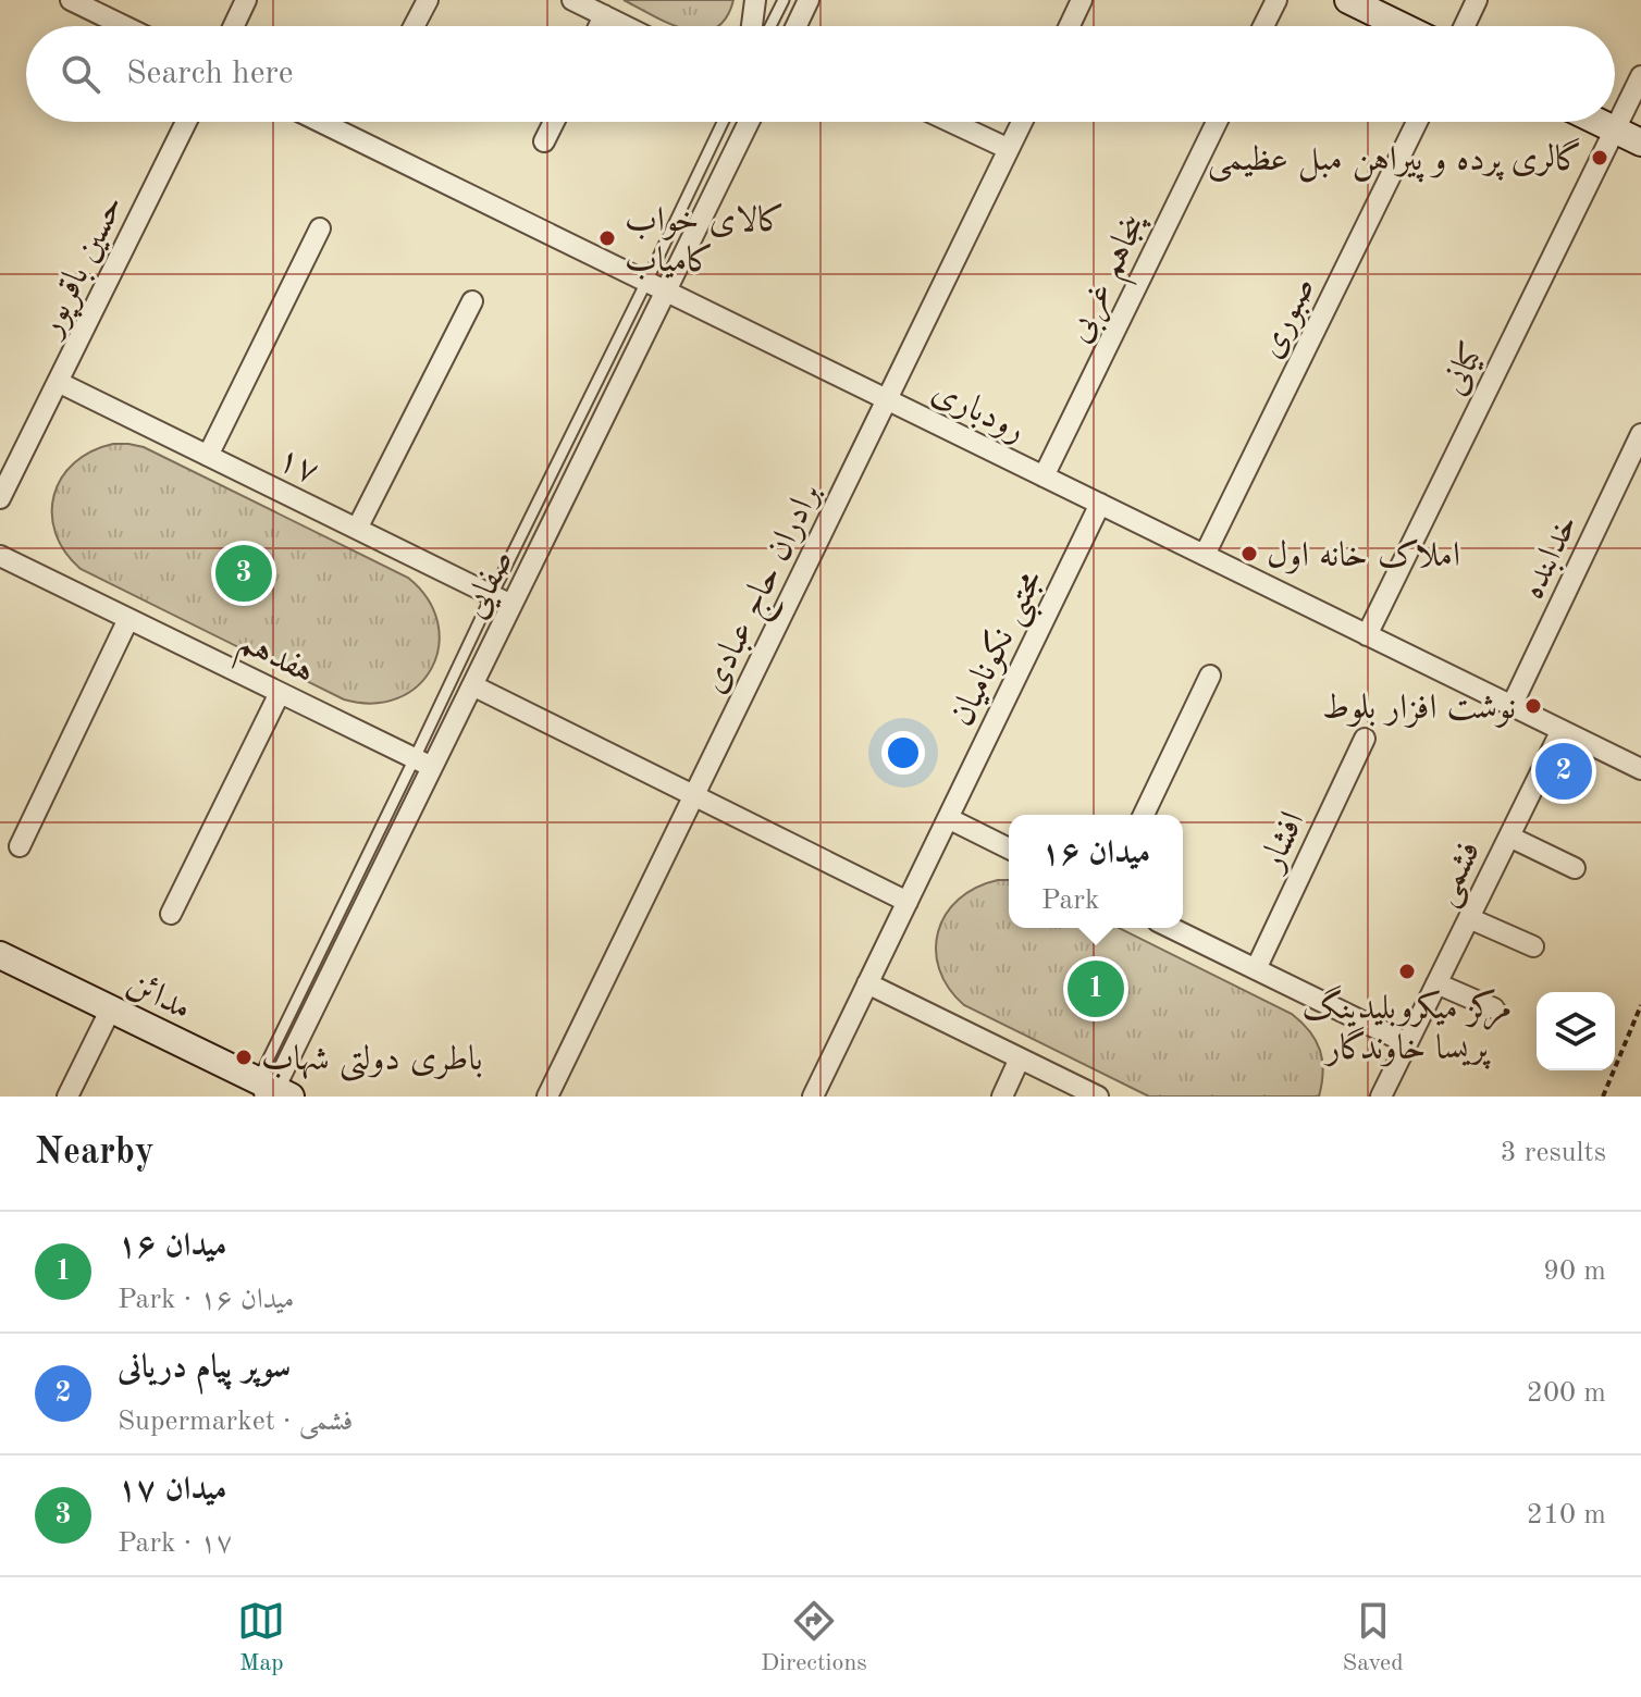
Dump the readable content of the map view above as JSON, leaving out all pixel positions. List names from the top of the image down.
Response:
{
  "streets": {
    "main road": ["مدائن"],
    "street": [
      "حسین باقرپور",
      "پنجاهم غربی",
      "صبوری",
      "کیانی",
      "رودباری",
      "۱۷",
      "خدابنده",
      "صفایی",
      "برادران حاج عبادی",
      "مجتبی نکونامیان",
      "هفدهم",
      "افشار",
      "فشمی"
    ]
  },
  "crossings": [
    ["حسین باقرپور", "۱۷"],
    ["پنجاهم غربی", "رودباری"],
    ["صبوری", "رودباری"],
    ["کیانی", "رودباری"],
    ["رودباری", "خدابنده"],
    ["رودباری", "صفایی"],
    ["رودباری", "برادران حاج عبادی"],
    ["رودباری", "مجتبی نکونامیان"],
    ["رودباری", "فشمی"],
    ["۱۷", "صفایی"],
    ["صفایی", "هفدهم"],
    ["صفایی", "مدائن"]
  ],
  "places": [
    "گالری پرده و پیراهن مبل عظیمی",
    "کالای خواب کامیاب",
    "املاک خانه اول",
    "نوشت افزار بلوط",
    "مرکز میکروبلیدینگ پریسا خاوندگار",
    "باطری دولتی شهاب"
  ],
  "page": {
    "search": "Search here",
    "pins": ["3", "2", "1"],
    "popup": ["میدان ۱۶", "Park"],
    "heading": ["Nearby", "3 results"],
    "list": [
      {
        "mark": "1",
        "name": "میدان ۱۶",
        "note": "Park · میدان ۱۶",
        "value": "90 m"
      },
      {
        "mark": "2",
        "name": "سوپر پیام دریانی",
        "note": "Supermarket · فشمی",
        "value": "200 m"
      },
      {
        "mark": "3",
        "name": "میدان ۱۷",
        "note": "Park · ۱۷",
        "value": "210 m"
      }
    ],
    "nav": ["Map", "Directions", "Saved"]
  }
}
